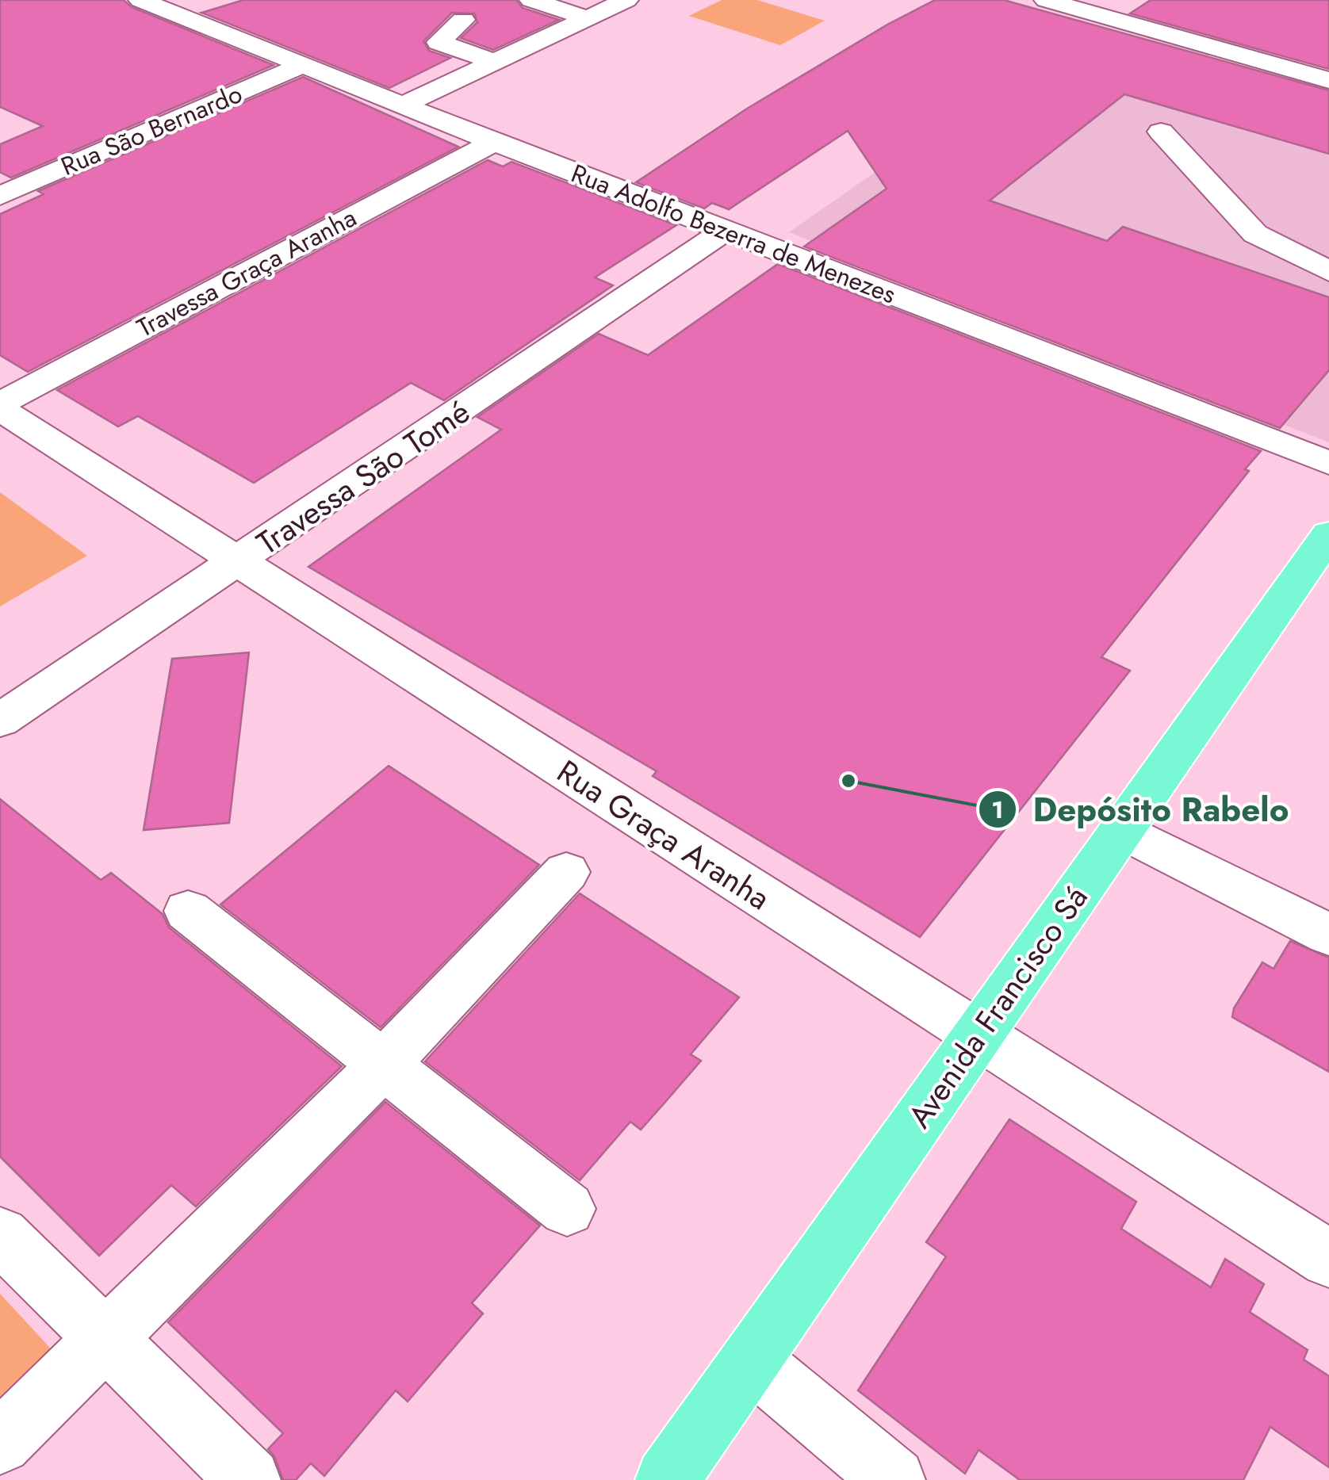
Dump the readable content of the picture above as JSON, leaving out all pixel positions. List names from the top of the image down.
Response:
{
  "streets": {
    "main road": ["Avenida Francisco Sá"],
    "street": [
      "Rua São Bernardo",
      "Rua Adolfo Bezerra de Menezes",
      "Travessa Graça Aranha",
      "Travessa São Tomé",
      "Rua Graça Aranha"
    ]
  },
  "crossings": [
    ["Rua São Bernardo", "Rua Adolfo Bezerra de Menezes"],
    ["Rua Adolfo Bezerra de Menezes", "Travessa Graça Aranha"],
    ["Rua Adolfo Bezerra de Menezes", "Travessa São Tomé"],
    ["Travessa Graça Aranha", "Rua Graça Aranha"],
    ["Travessa São Tomé", "Rua Graça Aranha"],
    ["Rua Graça Aranha", "Avenida Francisco Sá"]
  ],
  "places": ["Depósito Rabelo"]
}
